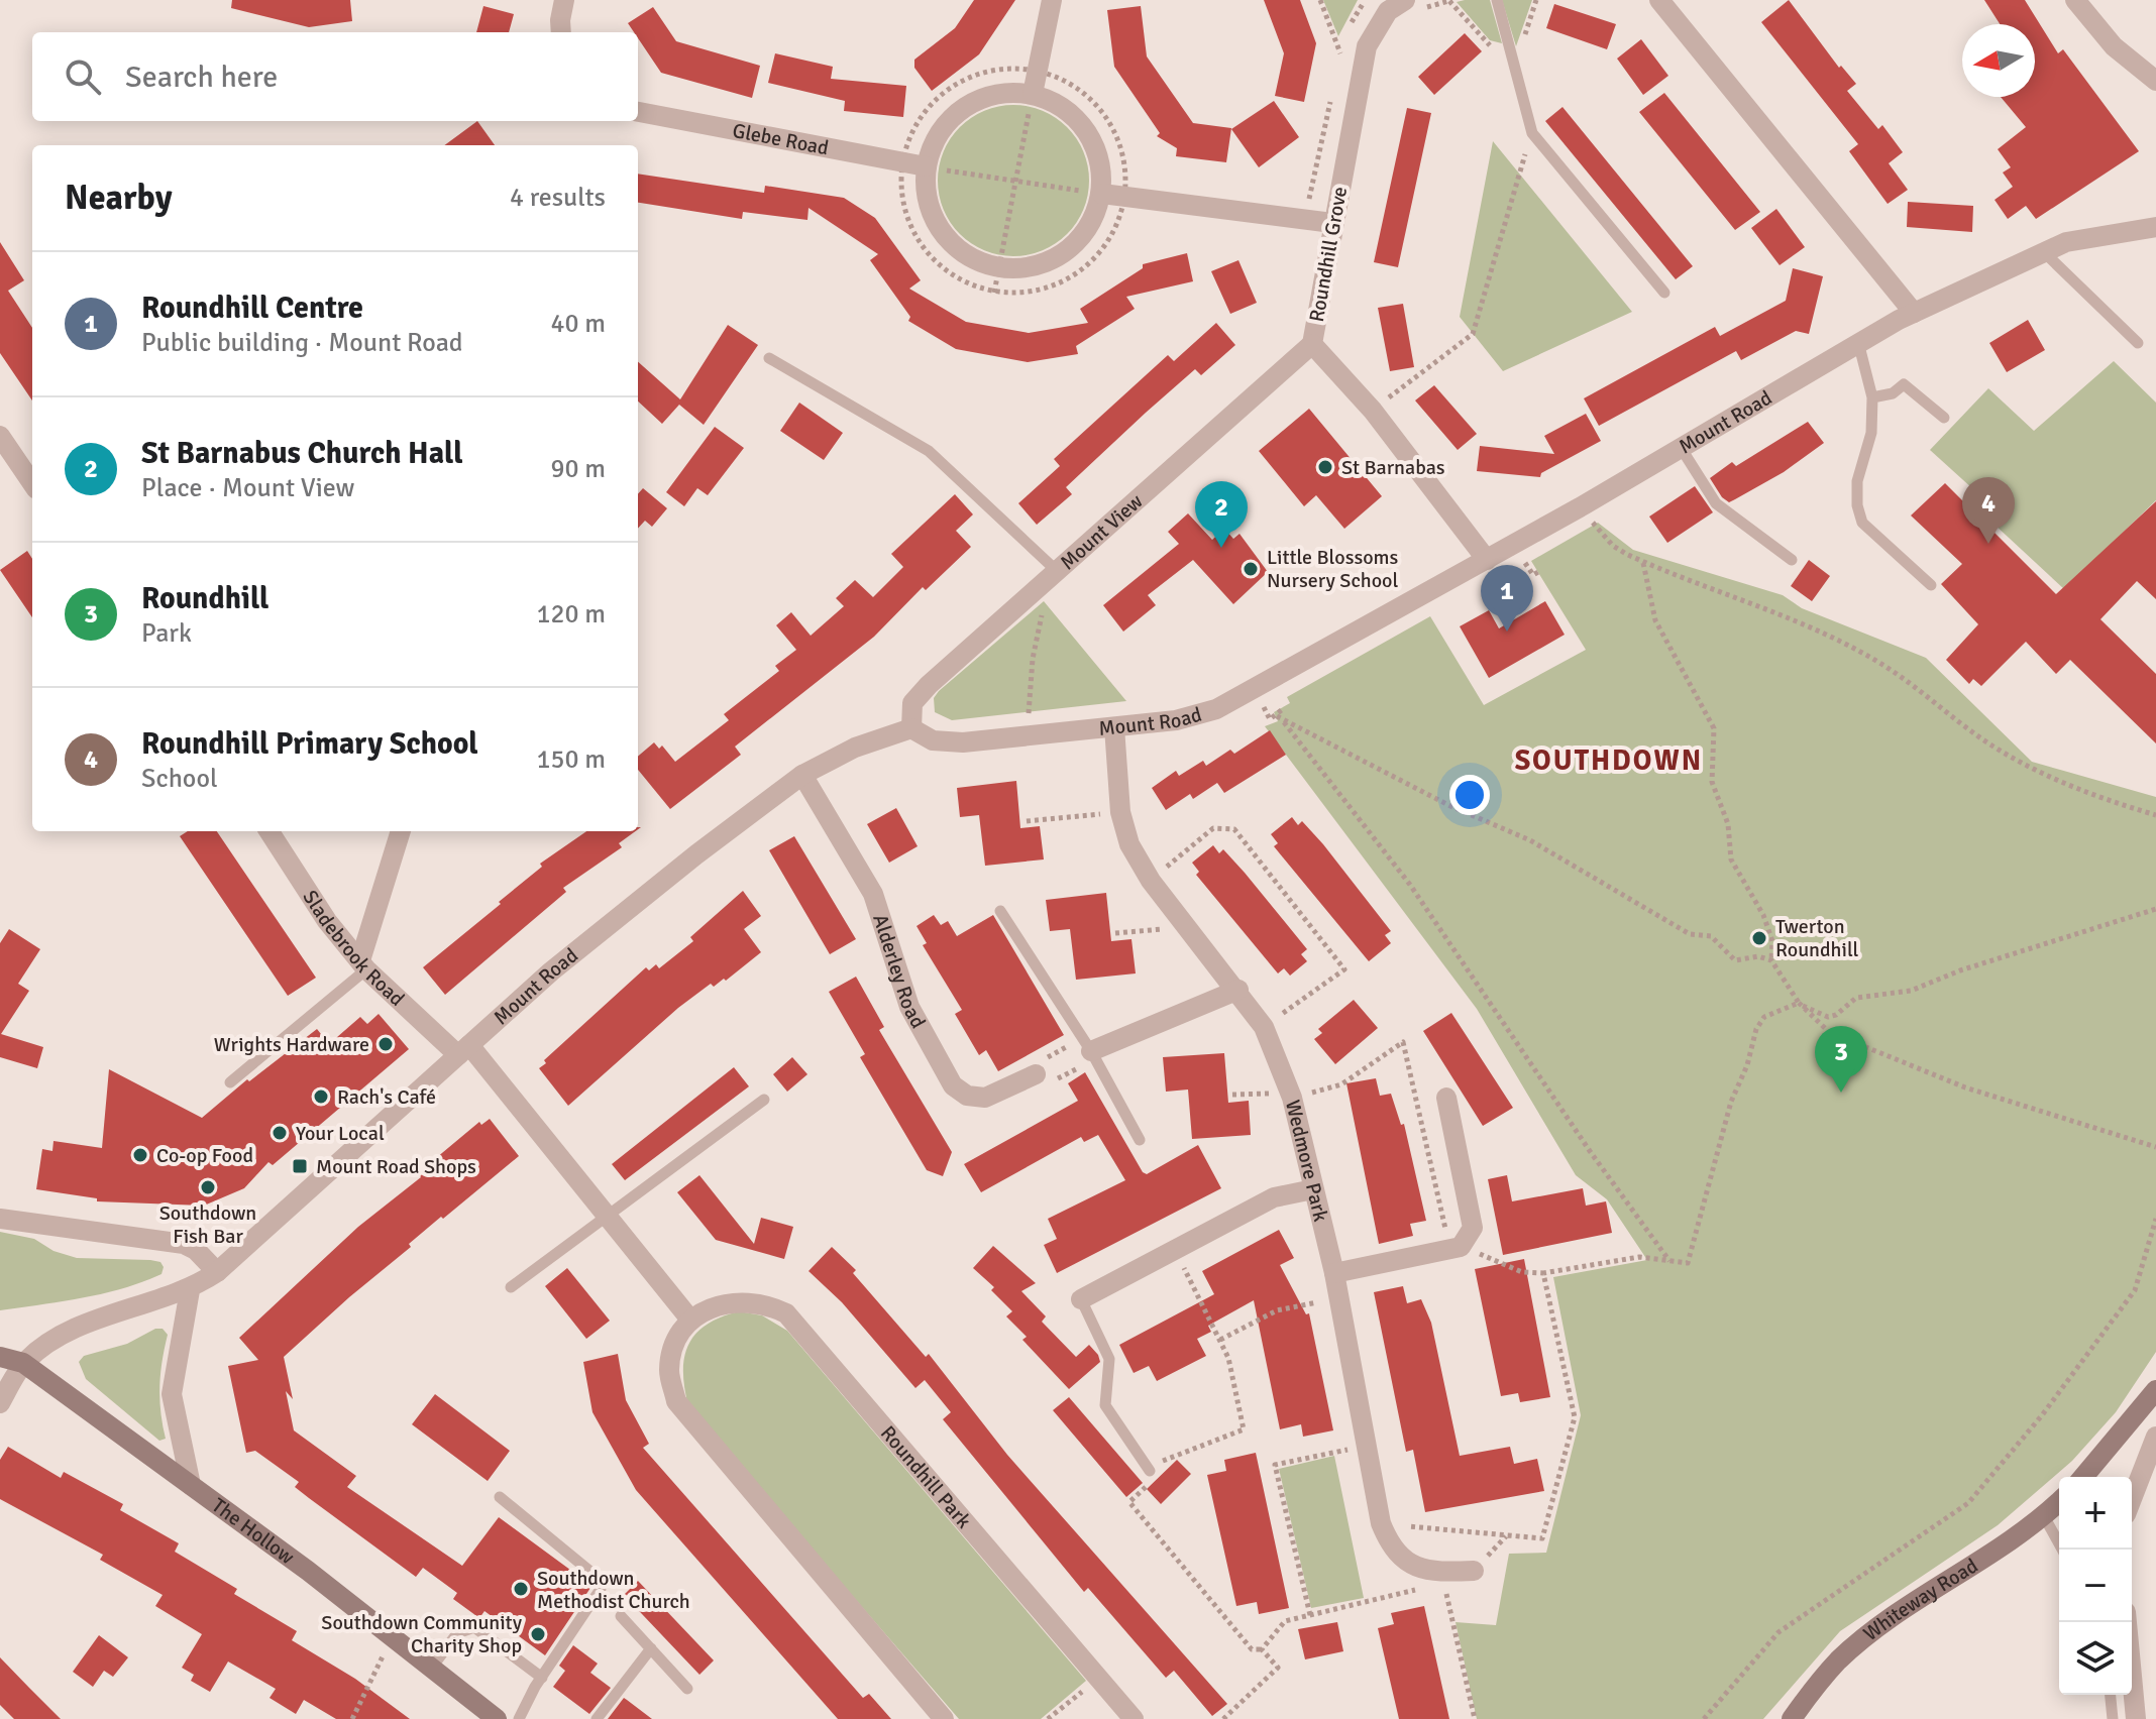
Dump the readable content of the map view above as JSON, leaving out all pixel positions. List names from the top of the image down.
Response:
{
  "streets": {
    "street": [
      "Glebe Road",
      "Roundhill Grove",
      "Mount Road",
      "Mount View",
      "Sladebrook Road",
      "Alderley Road",
      "Wedmore Park",
      "Roundhill Park",
      "The Hollow",
      "Whiteway Road"
    ]
  },
  "crossings": [
    ["Roundhill Grove", "Mount Road"],
    ["Roundhill Grove", "Mount View"],
    ["Mount Road", "Mount View"],
    ["Mount Road", "Sladebrook Road"],
    ["Mount Road", "Alderley Road"],
    ["Mount Road", "Wedmore Park"],
    ["Mount Road", "The Hollow"]
  ],
  "districts": ["SOUTHDOWN"],
  "places": {
    "other": [
      "St Barnabas",
      "Little Blossoms Nursery School",
      "Twerton Roundhill",
      "Wrights Hardware",
      "Rach's Café",
      "Your Local",
      "Co-op Food",
      "Southdown Fish Bar",
      "Southdown Methodist Church",
      "Southdown Community Charity Shop"
    ],
    "transit": ["Mount Road Shops"]
  },
  "north": "left",
  "page": {
    "search": "Search here",
    "heading": ["Nearby", "4 results"],
    "list": [
      {
        "mark": "1",
        "name": "Roundhill Centre",
        "note": "Public building · Mount Road",
        "value": "40 m"
      },
      {
        "mark": "2",
        "name": "St Barnabus Church Hall",
        "note": "Place · Mount View",
        "value": "90 m"
      },
      {
        "mark": "3",
        "name": "Roundhill",
        "note": "Park",
        "value": "120 m"
      },
      {
        "mark": "4",
        "name": "Roundhill Primary School",
        "note": "School",
        "value": "150 m"
      }
    ],
    "pins": [
      "4",
      "2",
      "1",
      "3"
    ],
    "map_buttons": ["+", "−"]
  }
}
